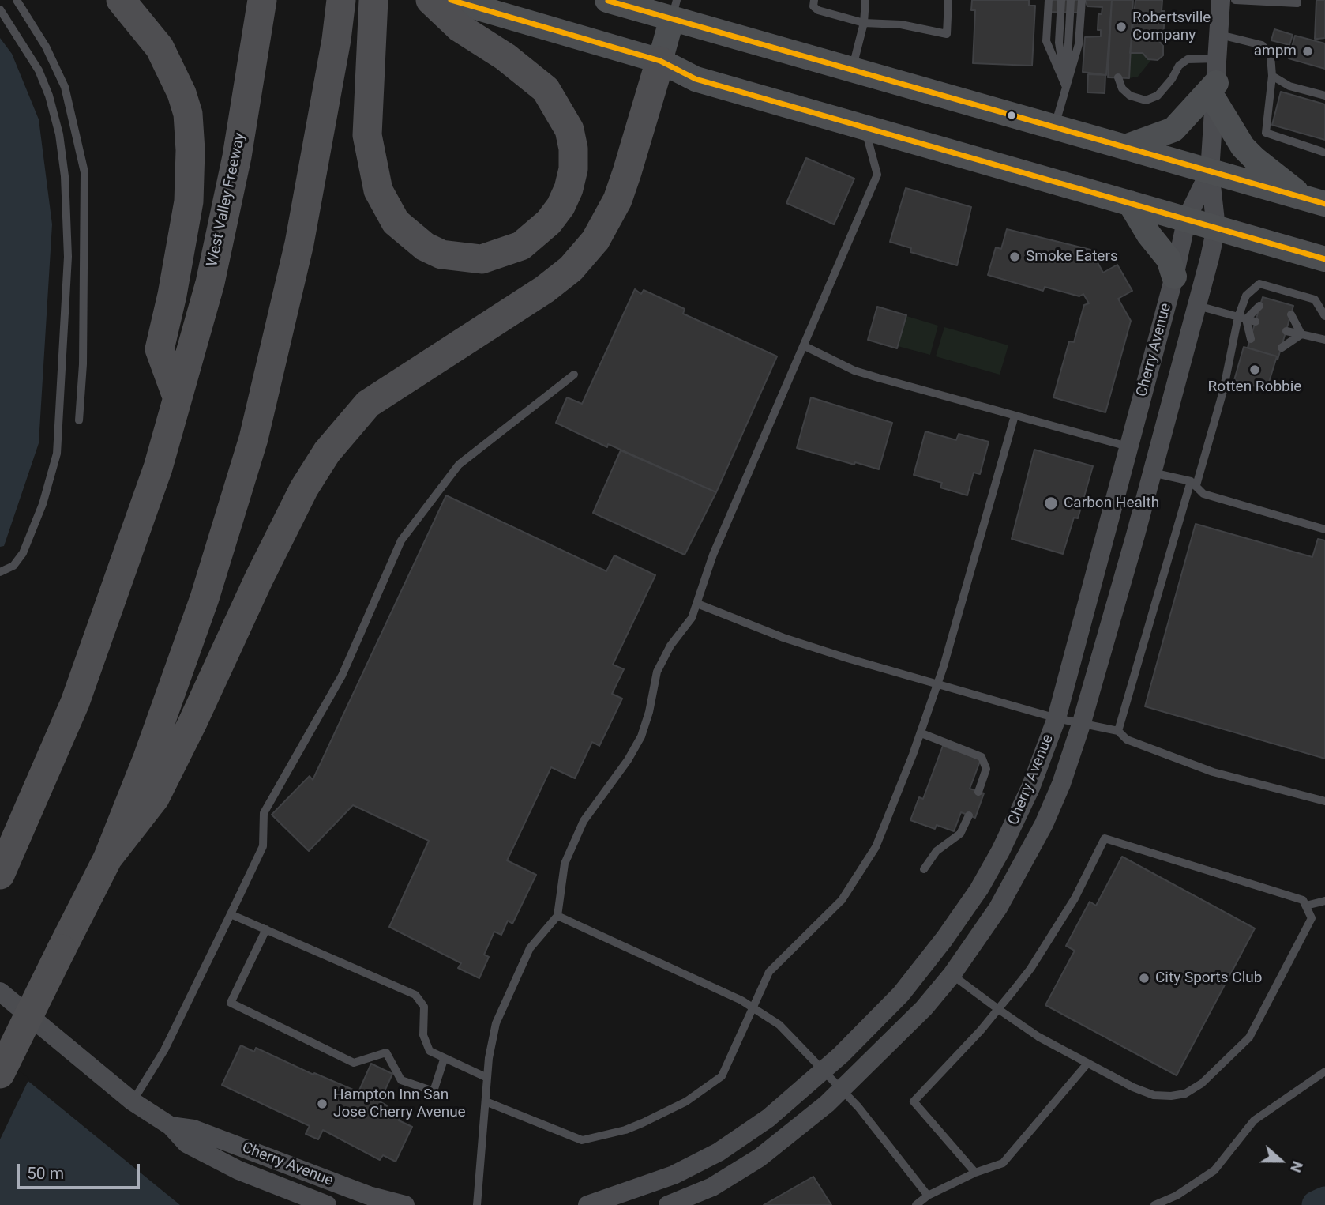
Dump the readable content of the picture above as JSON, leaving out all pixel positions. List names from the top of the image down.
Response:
{
  "streets": {
    "highway": ["West Valley Freeway"],
    "street": ["Cherry Avenue"]
  },
  "places": [
    "Robertsville Company",
    "ampm",
    "Smoke Eaters",
    "Rotten Robbie",
    "Carbon Health",
    "City Sports Club",
    "Hampton Inn San Jose Cherry Avenue"
  ],
  "scale_bar": "50 m",
  "north": "right"
}
